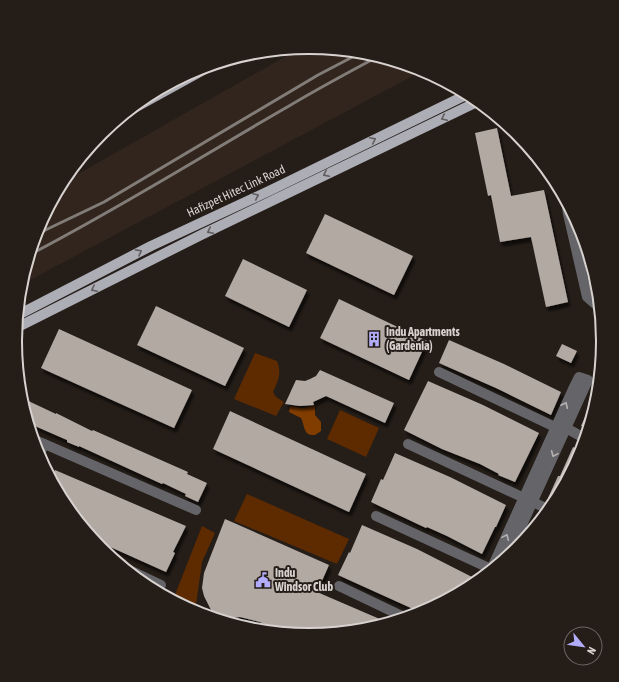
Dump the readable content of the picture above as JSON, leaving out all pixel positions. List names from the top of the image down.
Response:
{
  "streets": {
    "main road": ["Hafizpet Hitec Link Road"]
  },
  "places": {
    "building": ["Indu Apartments (Gardenia)"],
    "public building": ["Indu Windsor Club"]
  },
  "north": "bottom right"
}
